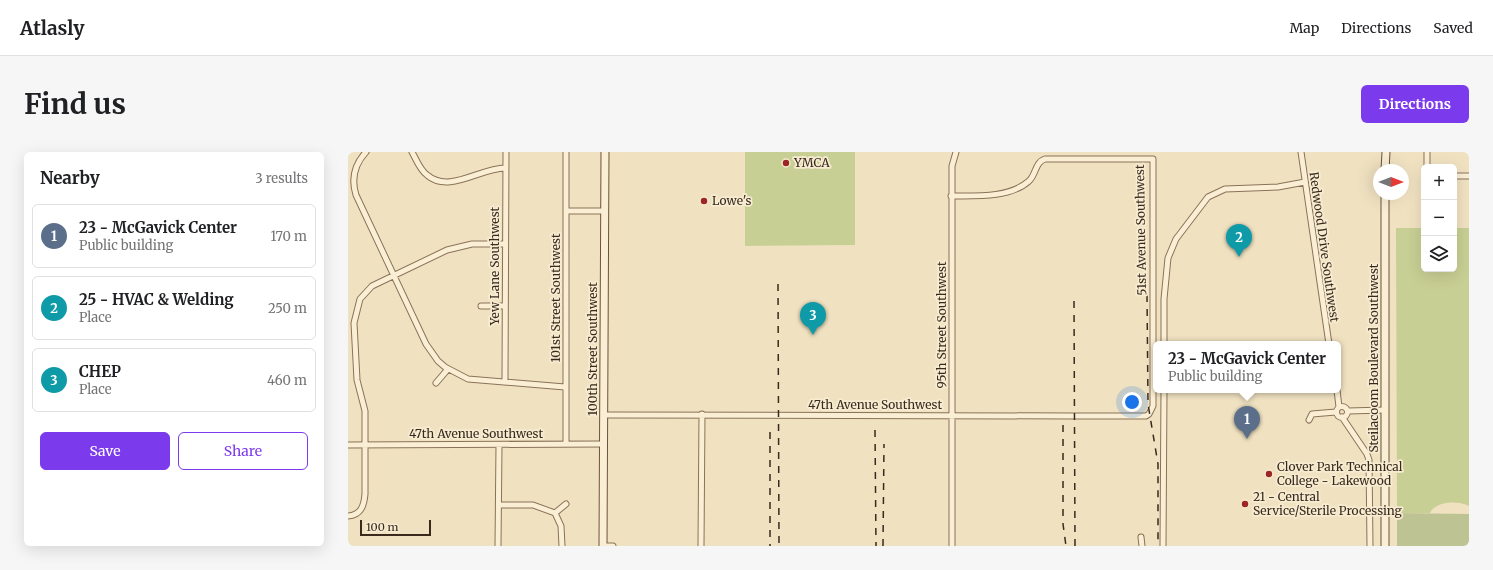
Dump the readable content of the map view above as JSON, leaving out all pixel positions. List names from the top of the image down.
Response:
{
  "streets": {
    "main road": ["100th Street Southwest", "Steilacoom Boulevard Southwest"],
    "street": [
      "51st Avenue Southwest",
      "Redwood Drive Southwest",
      "Yew Lane Southwest",
      "101st Street Southwest",
      "95th Street Southwest",
      "47th Avenue Southwest"
    ]
  },
  "crossings": [
    ["51st Avenue Southwest", "95th Street Southwest"],
    ["51st Avenue Southwest", "47th Avenue Southwest"],
    ["101st Street Southwest", "47th Avenue Southwest"],
    ["95th Street Southwest", "47th Avenue Southwest"],
    ["100th Street Southwest", "47th Avenue Southwest"]
  ],
  "places": [
    "YMCA",
    "Lowe's",
    "Clover Park Technical College - Lakewood",
    "21 - Central Service/Sterile Processing"
  ],
  "scale_bar": "100 m",
  "north": "right",
  "page": {
    "header": "Atlasly",
    "nav": ["Map", "Directions", "Saved"],
    "buttons": [
      "Directions",
      ["Save", "Share"]
    ],
    "title": "Find us",
    "heading": ["Nearby", "3 results"],
    "map_buttons": ["+", "−"],
    "list": [
      {
        "mark": "1",
        "name": "23 - McGavick Center",
        "note": "Public building",
        "value": "170 m"
      },
      {
        "mark": "2",
        "name": "25 - HVAC & Welding",
        "note": "Place",
        "value": "250 m"
      },
      {
        "mark": "3",
        "name": "CHEP",
        "note": "Place",
        "value": "460 m"
      }
    ],
    "pins": ["2", "3", "1"],
    "popup": ["23 - McGavick Center", "Public building"],
    "scale": "100 m"
  }
}
